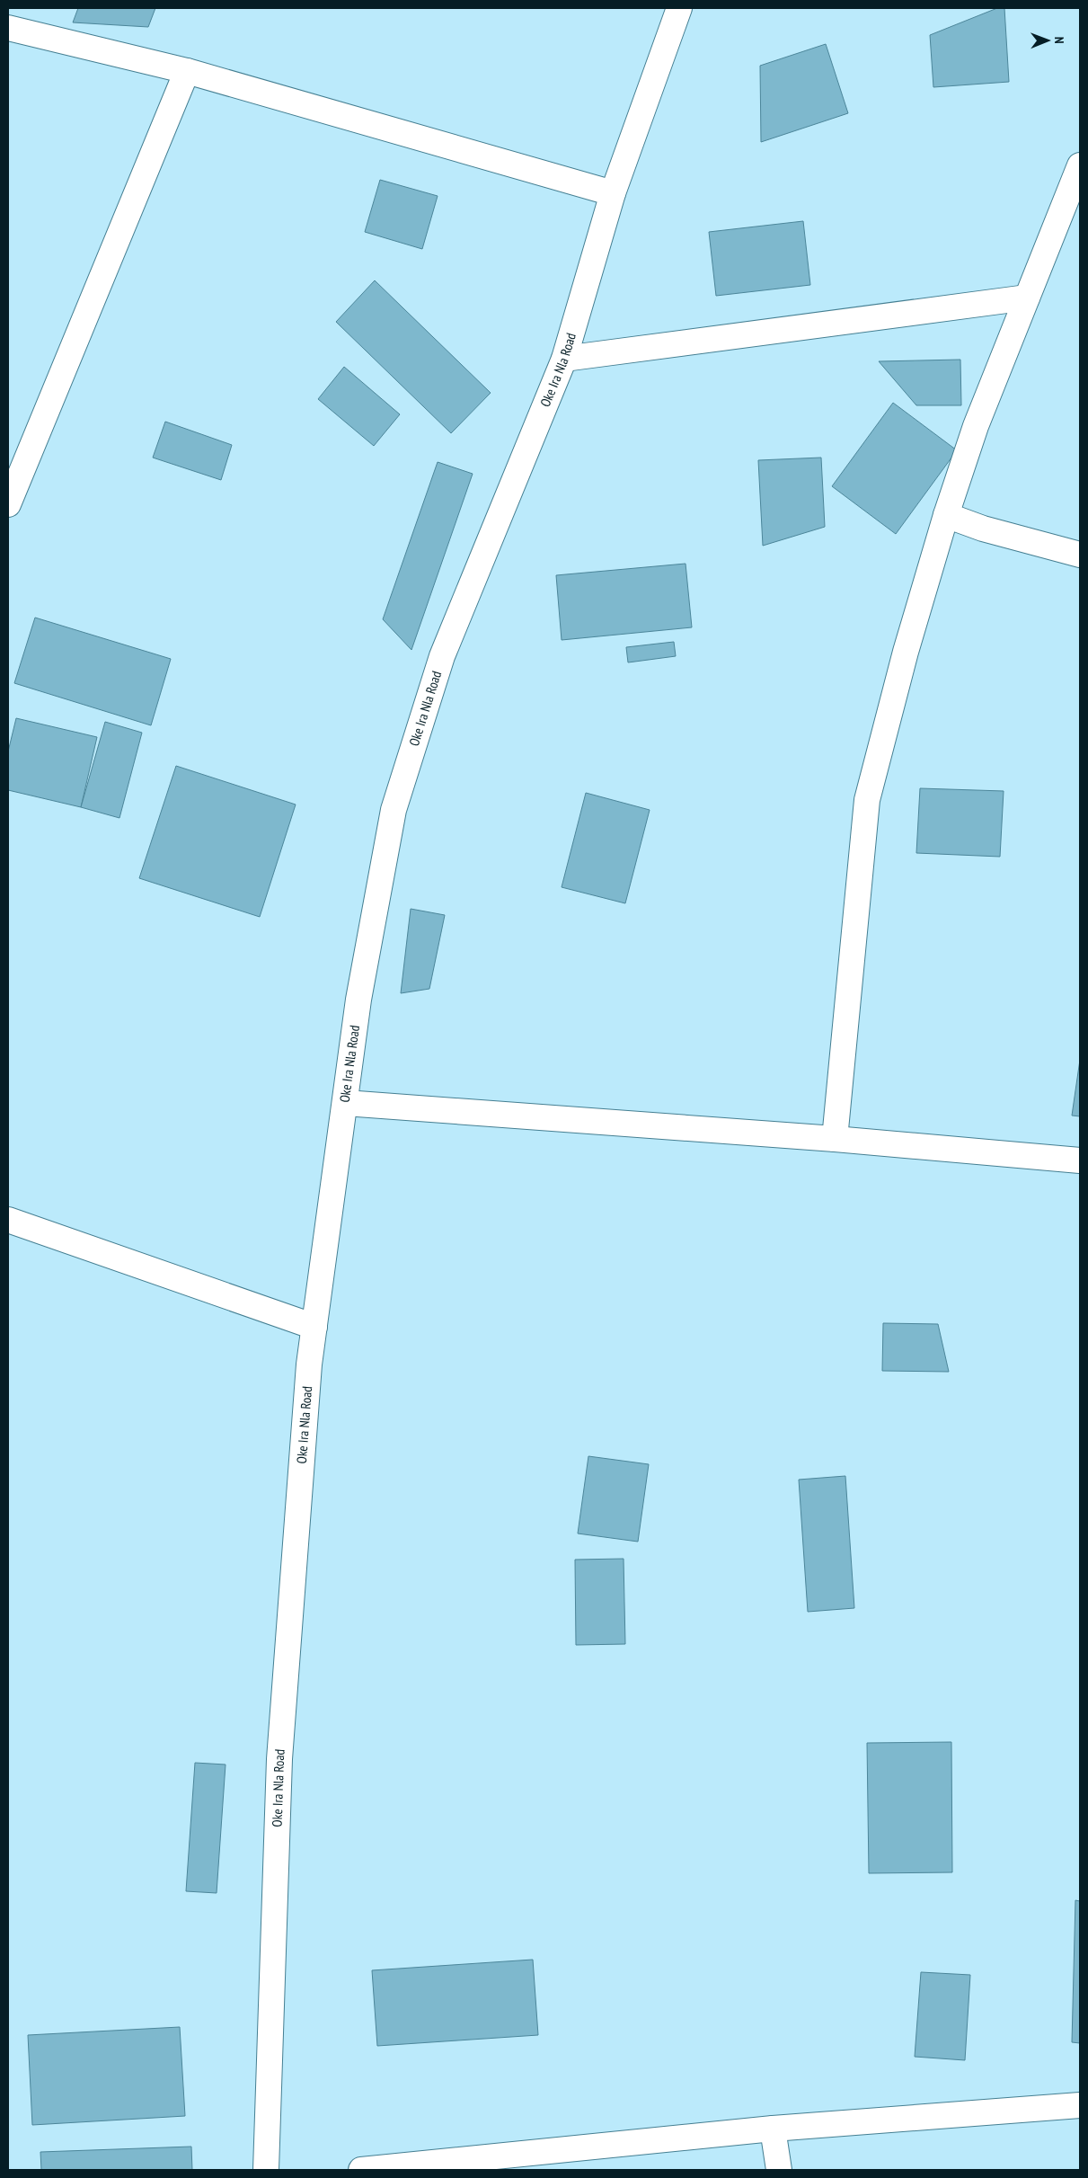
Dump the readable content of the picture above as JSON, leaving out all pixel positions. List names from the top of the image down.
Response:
{
  "streets": {
    "street": ["Oke Ira Nla Road"]
  },
  "north": "right"
}
